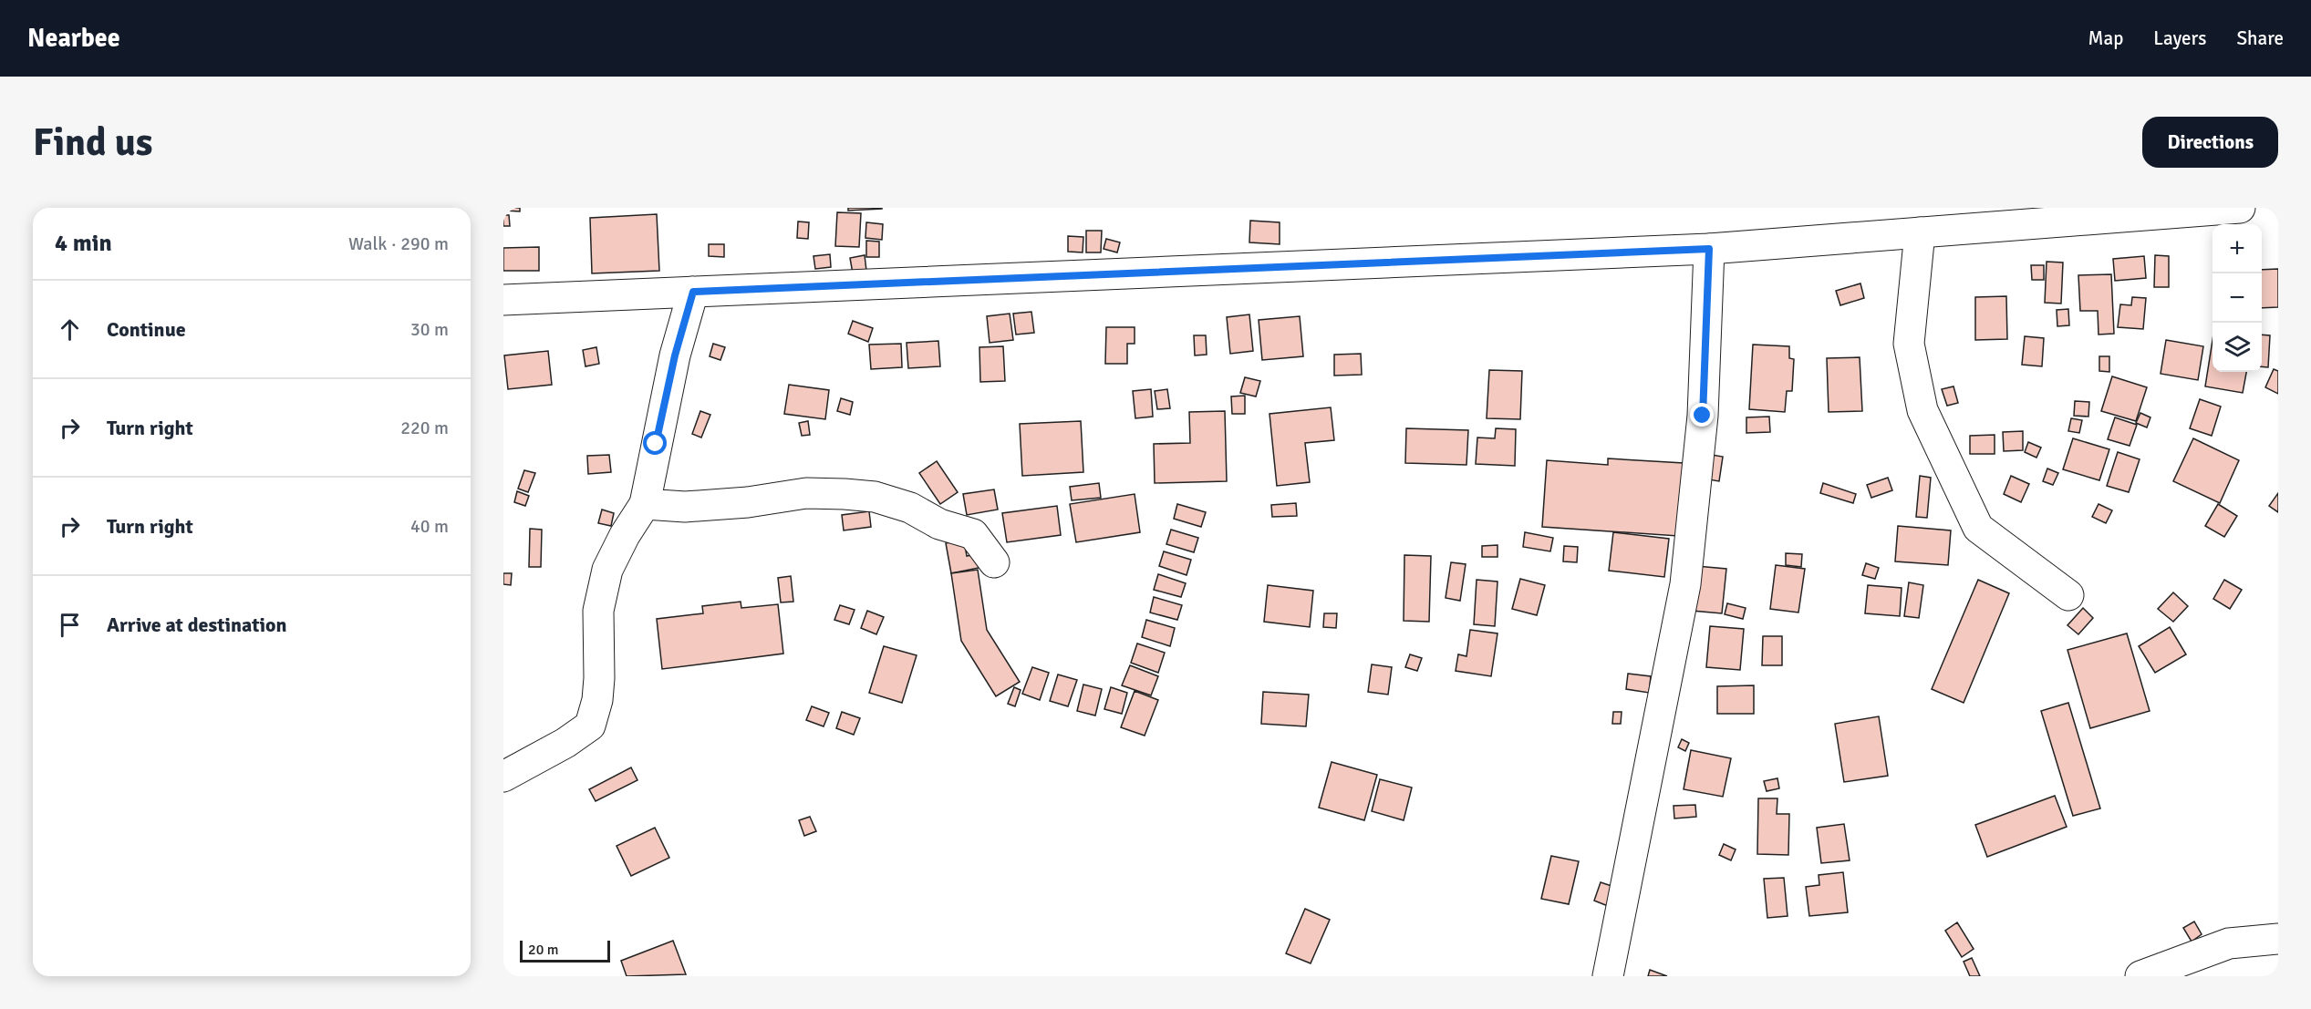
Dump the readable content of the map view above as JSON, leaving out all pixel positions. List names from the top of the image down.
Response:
{
  "scale_bar": "20 m",
  "page": {
    "header": "Nearbee",
    "nav": ["Map", "Layers", "Share"],
    "buttons": "Directions",
    "title": "Find us",
    "heading": ["4 min", "Walk · 290 m"],
    "map_buttons": ["+", "−"],
    "list": [
      ["Continue", "30 m"],
      ["Turn right", "220 m"],
      ["Turn right", "40 m"],
      "Arrive at destination"
    ],
    "scale": "20 m"
  }
}
